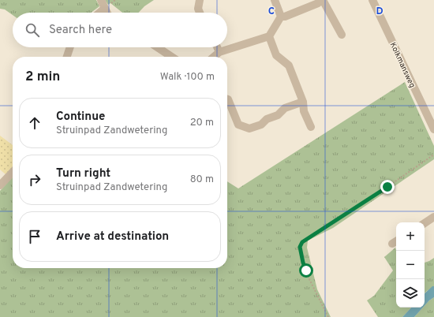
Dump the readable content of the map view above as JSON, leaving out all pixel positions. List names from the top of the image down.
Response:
{
  "streets": {
    "street": ["Kolkmansweg"]
  },
  "page": {
    "search": "Search here",
    "heading": ["2 min", "Walk · 100 m"],
    "list": [
      ["Continue", "Struinpad Zandwetering", "20 m"],
      ["Turn right", "Struinpad Zandwetering", "80 m"],
      "Arrive at destination"
    ],
    "map_buttons": ["+", "−"]
  },
  "grid": {
    "columns": ["C", "D"]
  }
}
